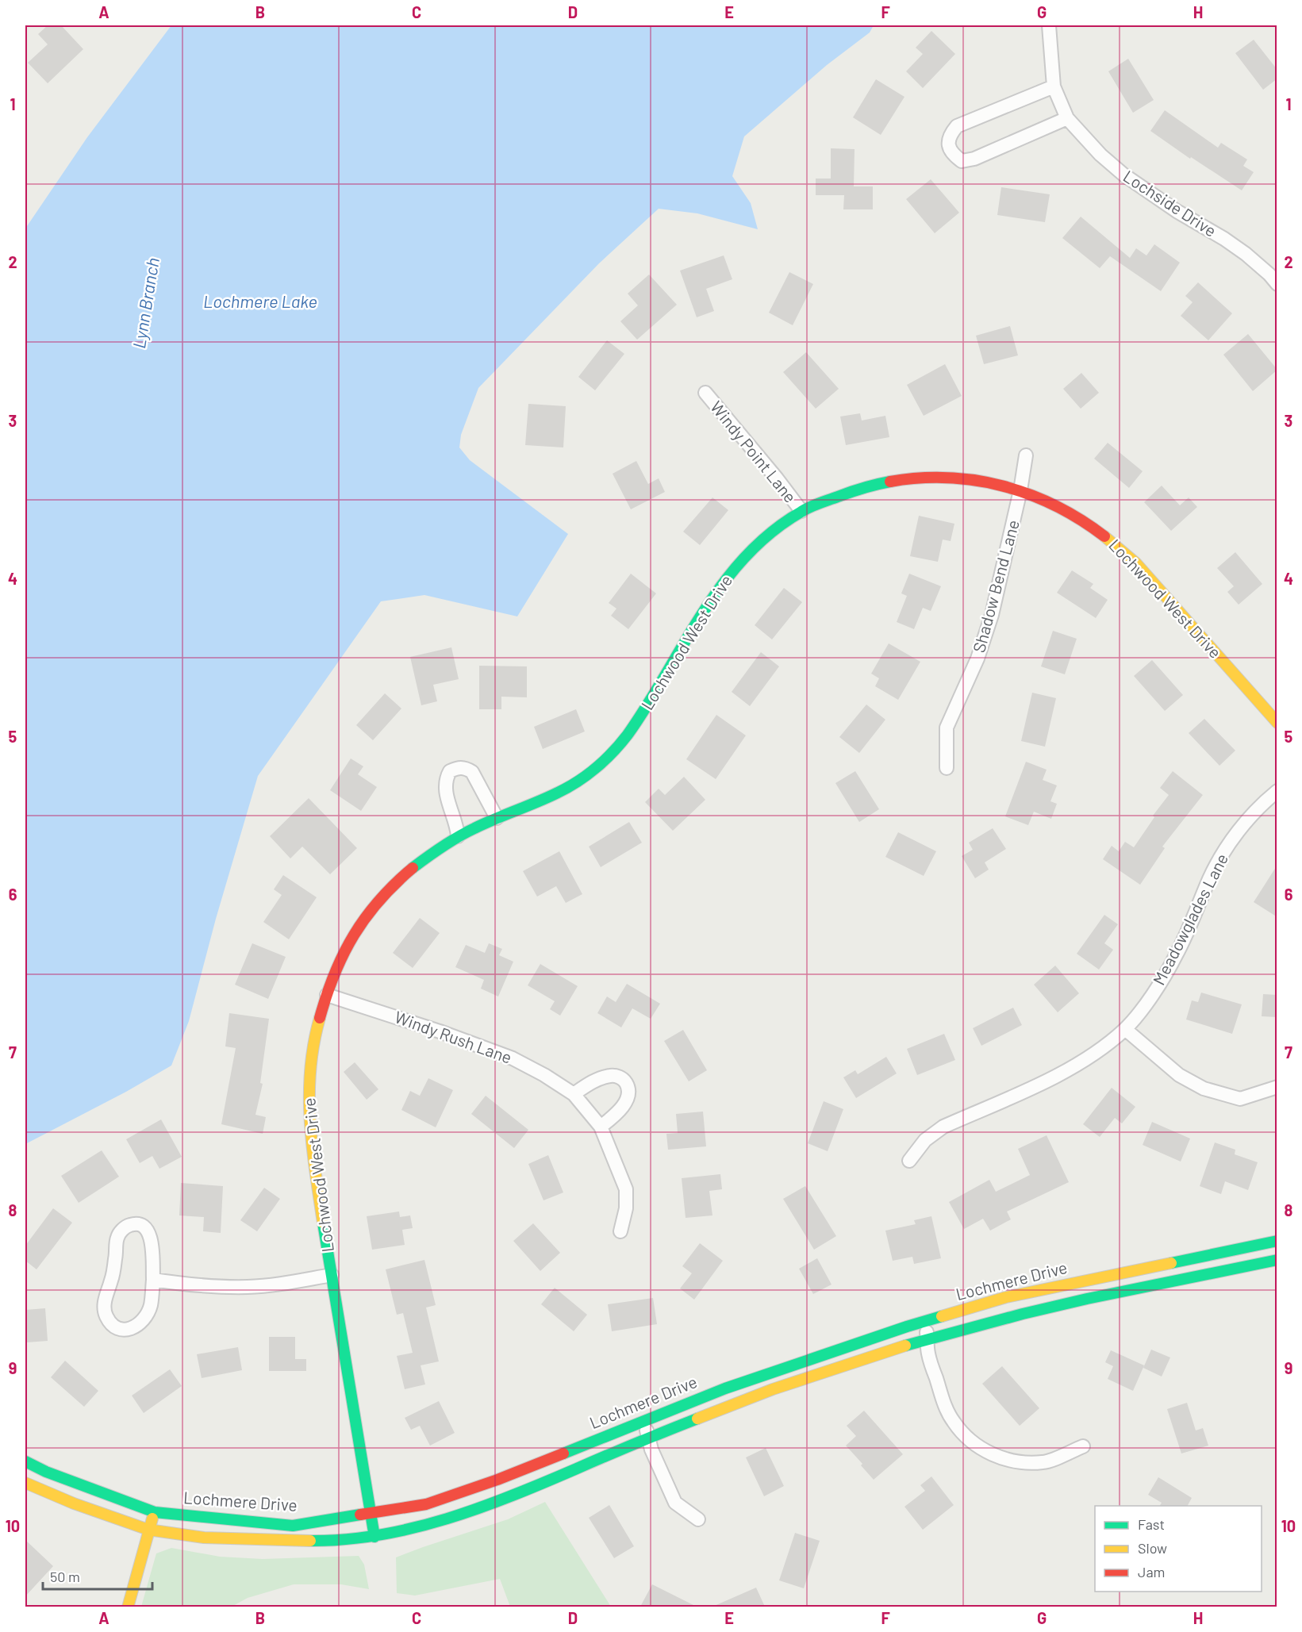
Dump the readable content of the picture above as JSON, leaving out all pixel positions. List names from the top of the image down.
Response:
{
  "streets": {
    "street": [
      "Lochside Drive",
      "Windy Point Lane",
      "Shadow Bend Lane",
      "Lochwood West Drive",
      "Meadowglades Lane",
      "Windy Rush Lane",
      "Lochmere Drive"
    ]
  },
  "crossings": [
    ["Windy Point Lane", "Lochwood West Drive"],
    ["Shadow Bend Lane", "Lochwood West Drive"],
    ["Lochwood West Drive", "Windy Rush Lane"],
    ["Lochwood West Drive", "Lochmere Drive"]
  ],
  "water": ["Lochmere Lake", "Lynn Branch"],
  "legend": ["Fast", "Slow", "Jam"],
  "scale_bar": "50 m",
  "grid": {
    "columns": [
      "A",
      "B",
      "C",
      "D",
      "E",
      "F",
      "G",
      "H"
    ],
    "rows": [
      "1",
      "2",
      "3",
      "4",
      "5",
      "6",
      "7",
      "8",
      "9",
      "10"
    ]
  }
}
